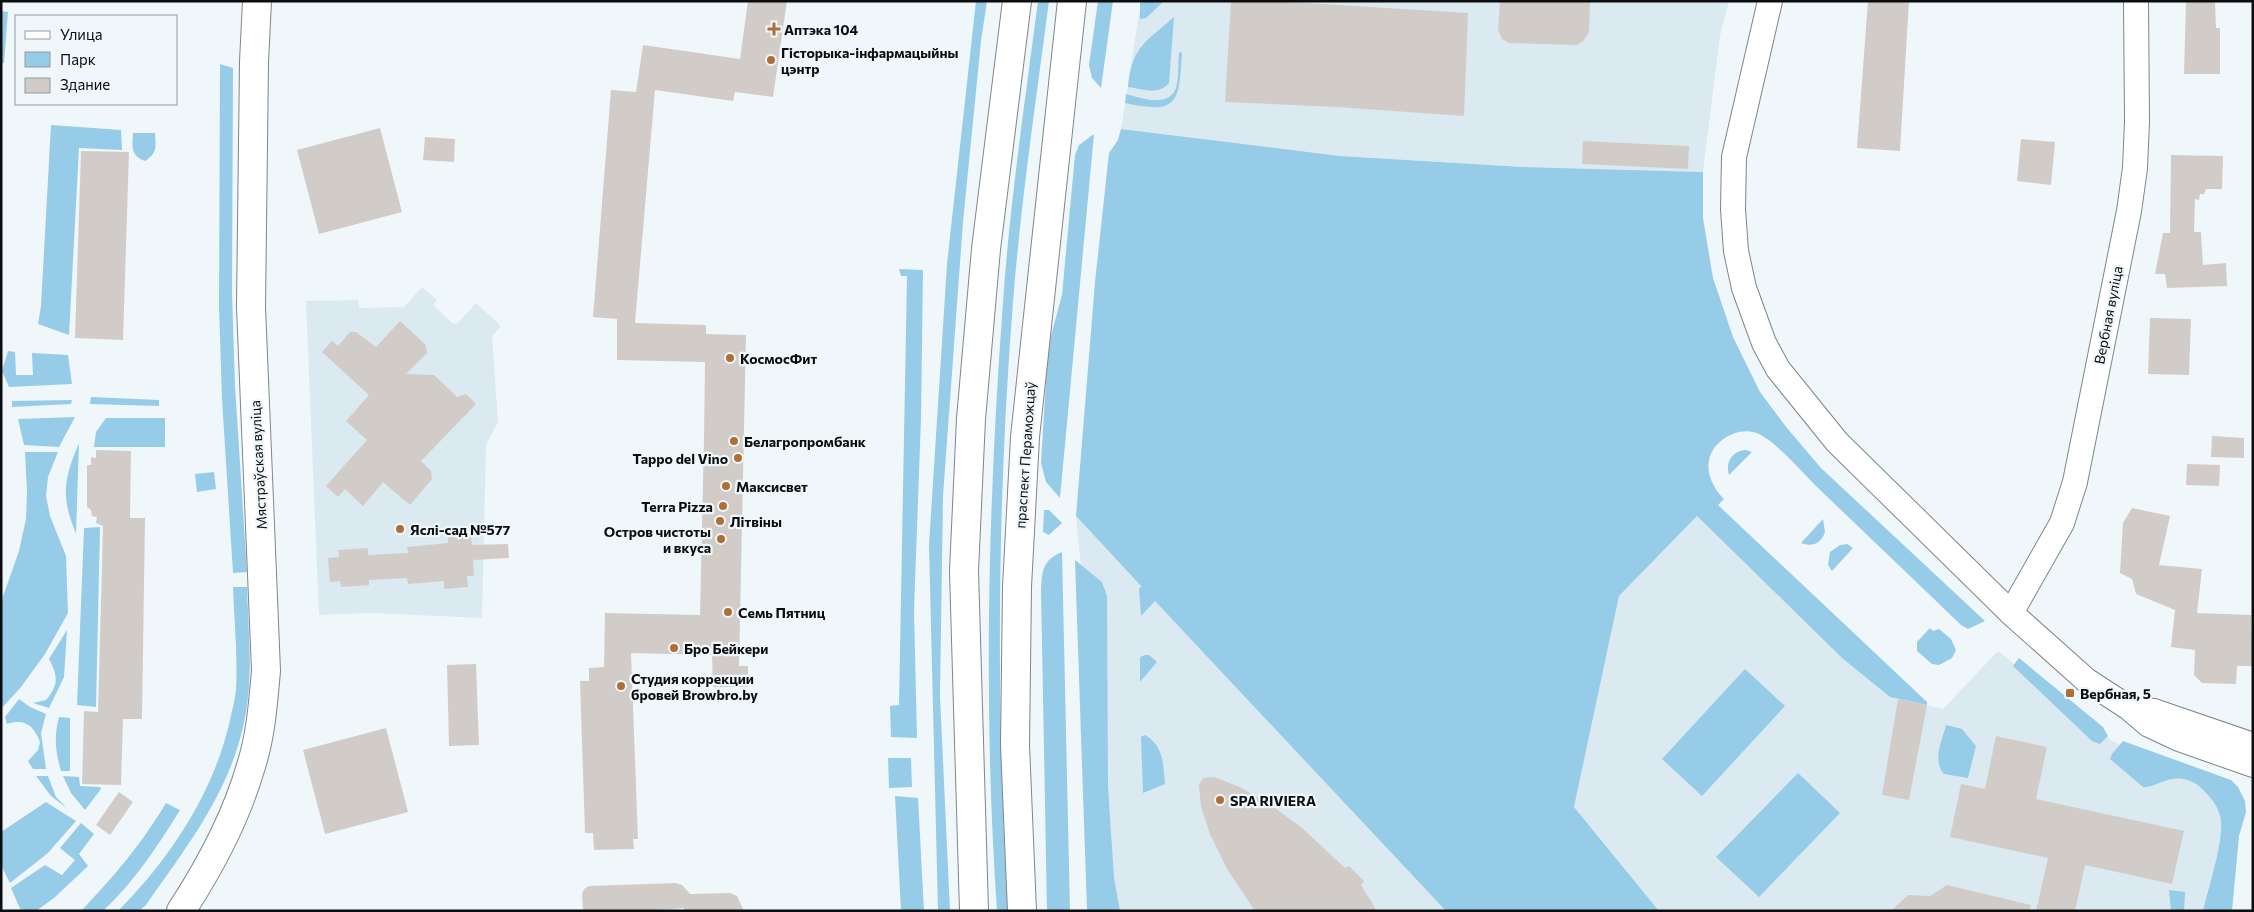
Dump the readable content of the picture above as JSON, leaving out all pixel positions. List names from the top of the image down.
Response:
{
  "streets": {
    "main road": ["праспект Пераможцаў", "Мястраўская вуліца"],
    "street": ["Вербная вуліца"]
  },
  "places": {
    "health": ["Аптэка 104"],
    "other": [
      "Гісторыка-інфармацыйны цэнтр",
      "КосмосФит",
      "Белагропромбанк",
      "Tappo del Vino",
      "Максисвет",
      "Terra Pizza",
      "Літвіны",
      "Яслі-сад №577",
      "Остров чистоты и вкуса",
      "Семь Пятниц",
      "Бро Бейкери",
      "Студия коррекции бровей Browbro.by",
      "SPA RIVIERA"
    ],
    "transit": ["Вербная, 5"]
  },
  "legend": ["Улица", "Парк", "Здание"]
}
